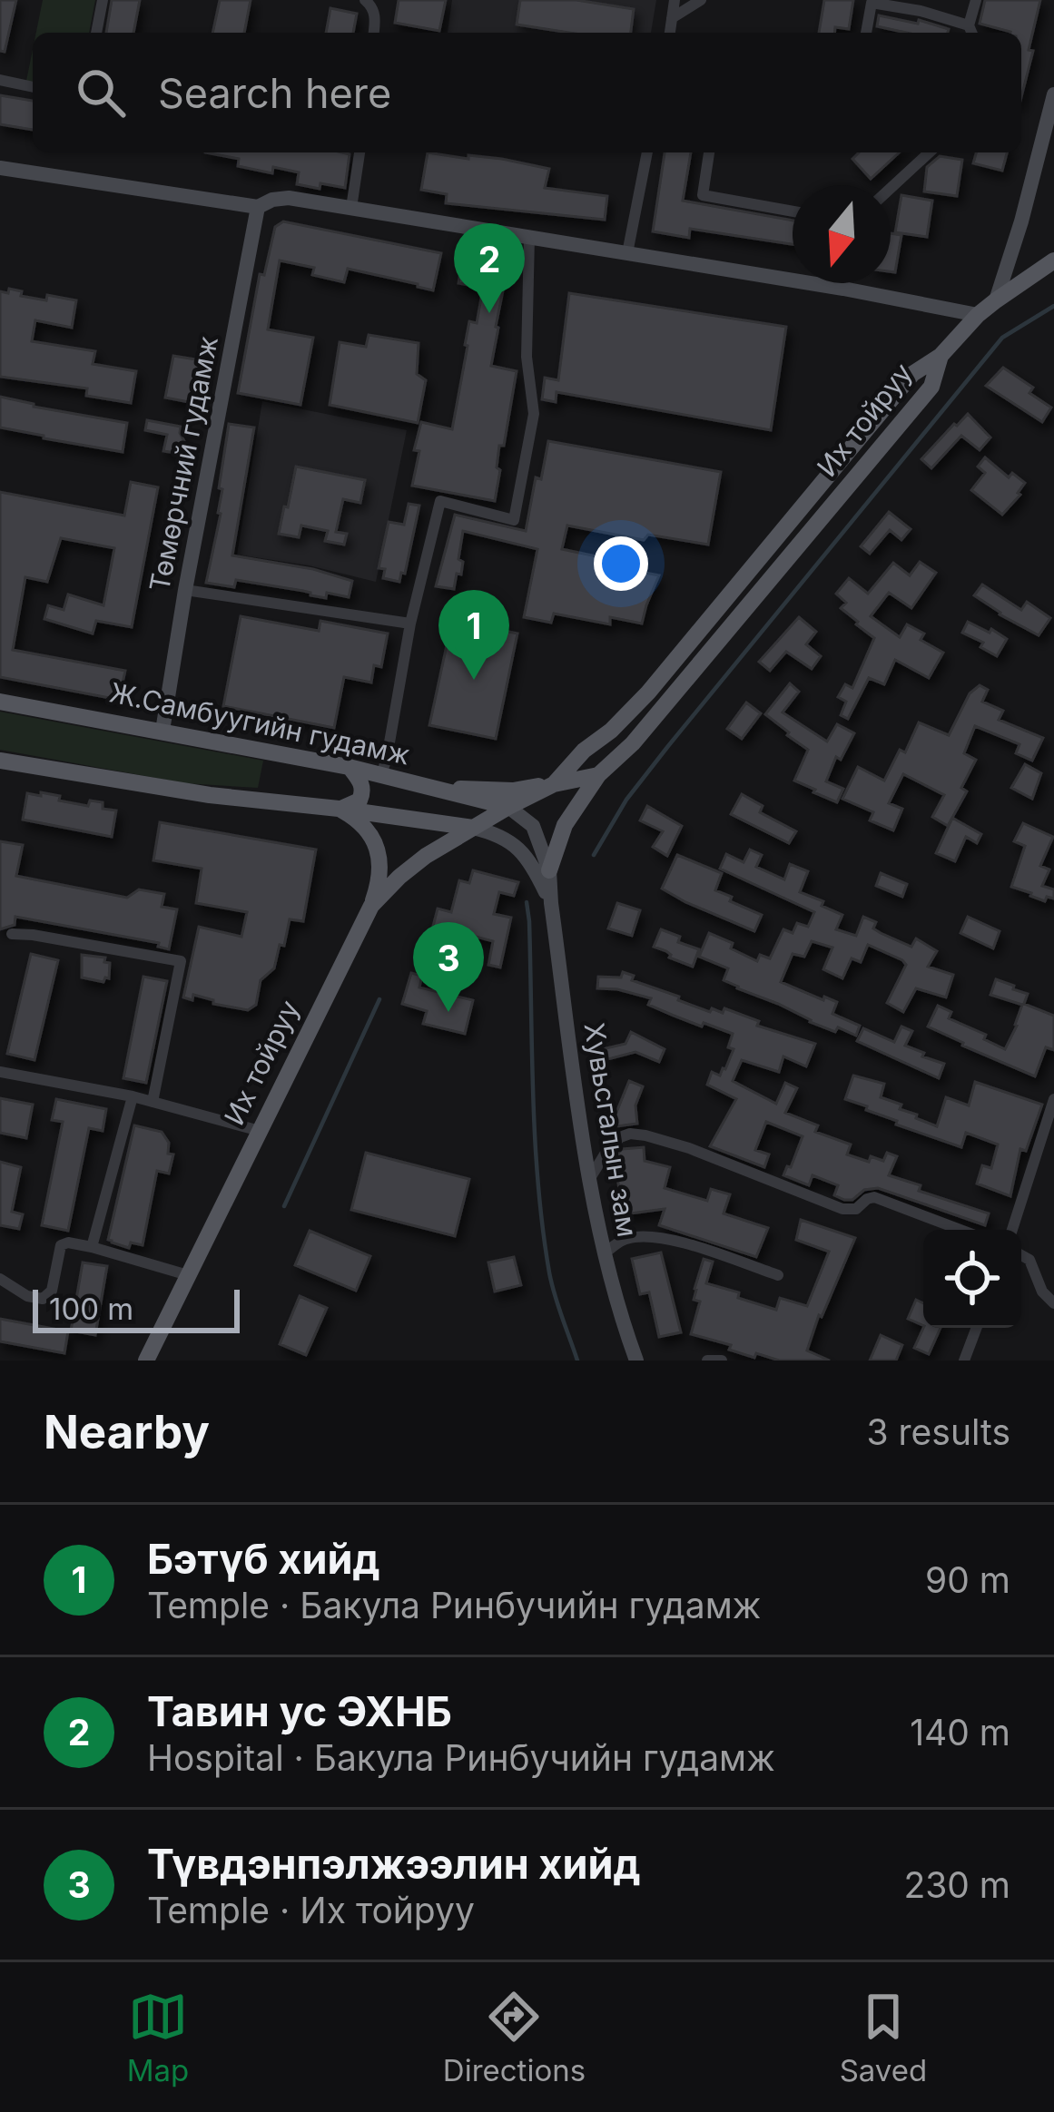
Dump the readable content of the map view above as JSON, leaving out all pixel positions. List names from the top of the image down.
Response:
{
  "streets": {
    "main road": [
      "Их тойруу",
      "Төмөрчний гудамж",
      "Ж.Самбуугийн гудамж",
      "Хувьсгалын зам"
    ]
  },
  "crossings": [
    ["Их тойруу", "Ж.Самбуугийн гудамж"],
    ["Их тойруу", "Хувьсгалын зам"],
    ["Төмөрчний гудамж", "Ж.Самбуугийн гудамж"],
    ["Ж.Самбуугийн гудамж", "Хувьсгалын зам"]
  ],
  "scale_bar": "100 m",
  "north": "bottom",
  "page": {
    "search": "Search here",
    "pins": ["2", "1", "3"],
    "scale": "100 m",
    "heading": ["Nearby", "3 results"],
    "list": [
      {
        "mark": "1",
        "name": "Бэтүб хийд",
        "note": "Temple · Бакула Ринбучийн гудамж",
        "value": "90 m"
      },
      {
        "mark": "2",
        "name": "Тавин ус ЭХНБ",
        "note": "Hospital · Бакула Ринбучийн гудамж",
        "value": "140 m"
      },
      {
        "mark": "3",
        "name": "Түвдэнпэлжээлин хийд",
        "note": "Temple · Их тойруу",
        "value": "230 m"
      }
    ],
    "nav": ["Map", "Directions", "Saved"]
  }
}
